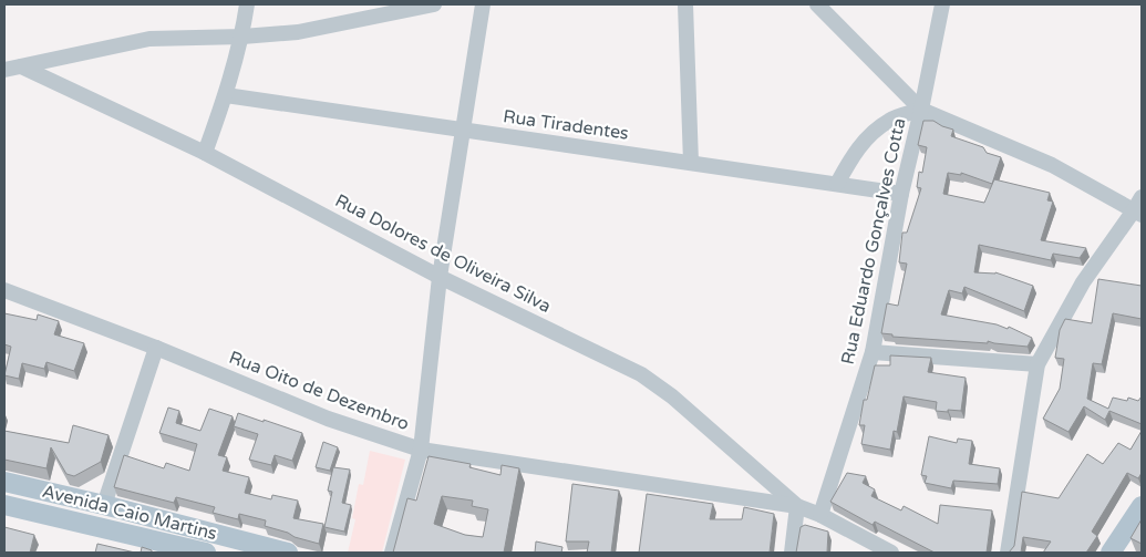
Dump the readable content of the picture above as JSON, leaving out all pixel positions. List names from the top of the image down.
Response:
{
  "streets": {
    "main road": ["Avenida Caio Martins"],
    "street": [
      "Rua Tiradentes",
      "Rua Eduardo Gonçalves Cotta",
      "Rua Dolores de Oliveira Silva",
      "Rua Oito de Dezembro"
    ]
  },
  "crossings": [
    ["Rua Tiradentes", "Rua Eduardo Gonçalves Cotta"],
    ["Rua Eduardo Gonçalves Cotta", "Rua Dolores de Oliveira Silva"],
    ["Rua Dolores de Oliveira Silva", "Rua Oito de Dezembro"]
  ]
}
